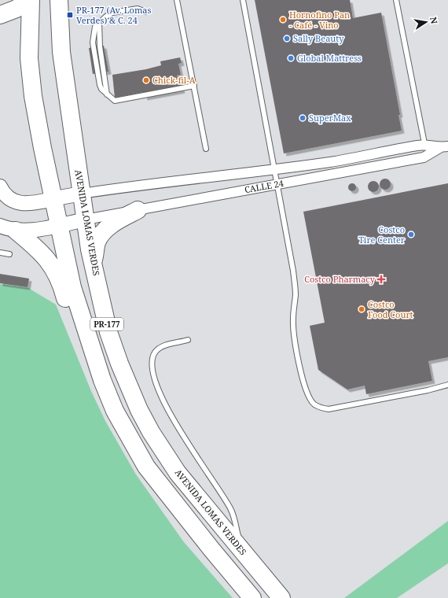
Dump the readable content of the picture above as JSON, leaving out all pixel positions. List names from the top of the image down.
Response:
{
  "streets": {
    "highway": ["AVENIDA LOMAS VERDES", "PR-177"],
    "street": ["CALLE 24"]
  },
  "crossings": [
    ["CALLE 24", "AVENIDA LOMAS VERDES"]
  ],
  "places": {
    "transit": ["PR-177 (Av. Lomas Verdes) & C. 24"],
    "other": [
      "Hornofino Pan - Café - Vino",
      "Sally Beauty",
      "Global Mattress",
      "Chick-fil-A",
      "SuperMax",
      "Costco Tire Center",
      "Costco Food Court"
    ],
    "health": ["Costco Pharmacy"]
  },
  "north": "right"
}
